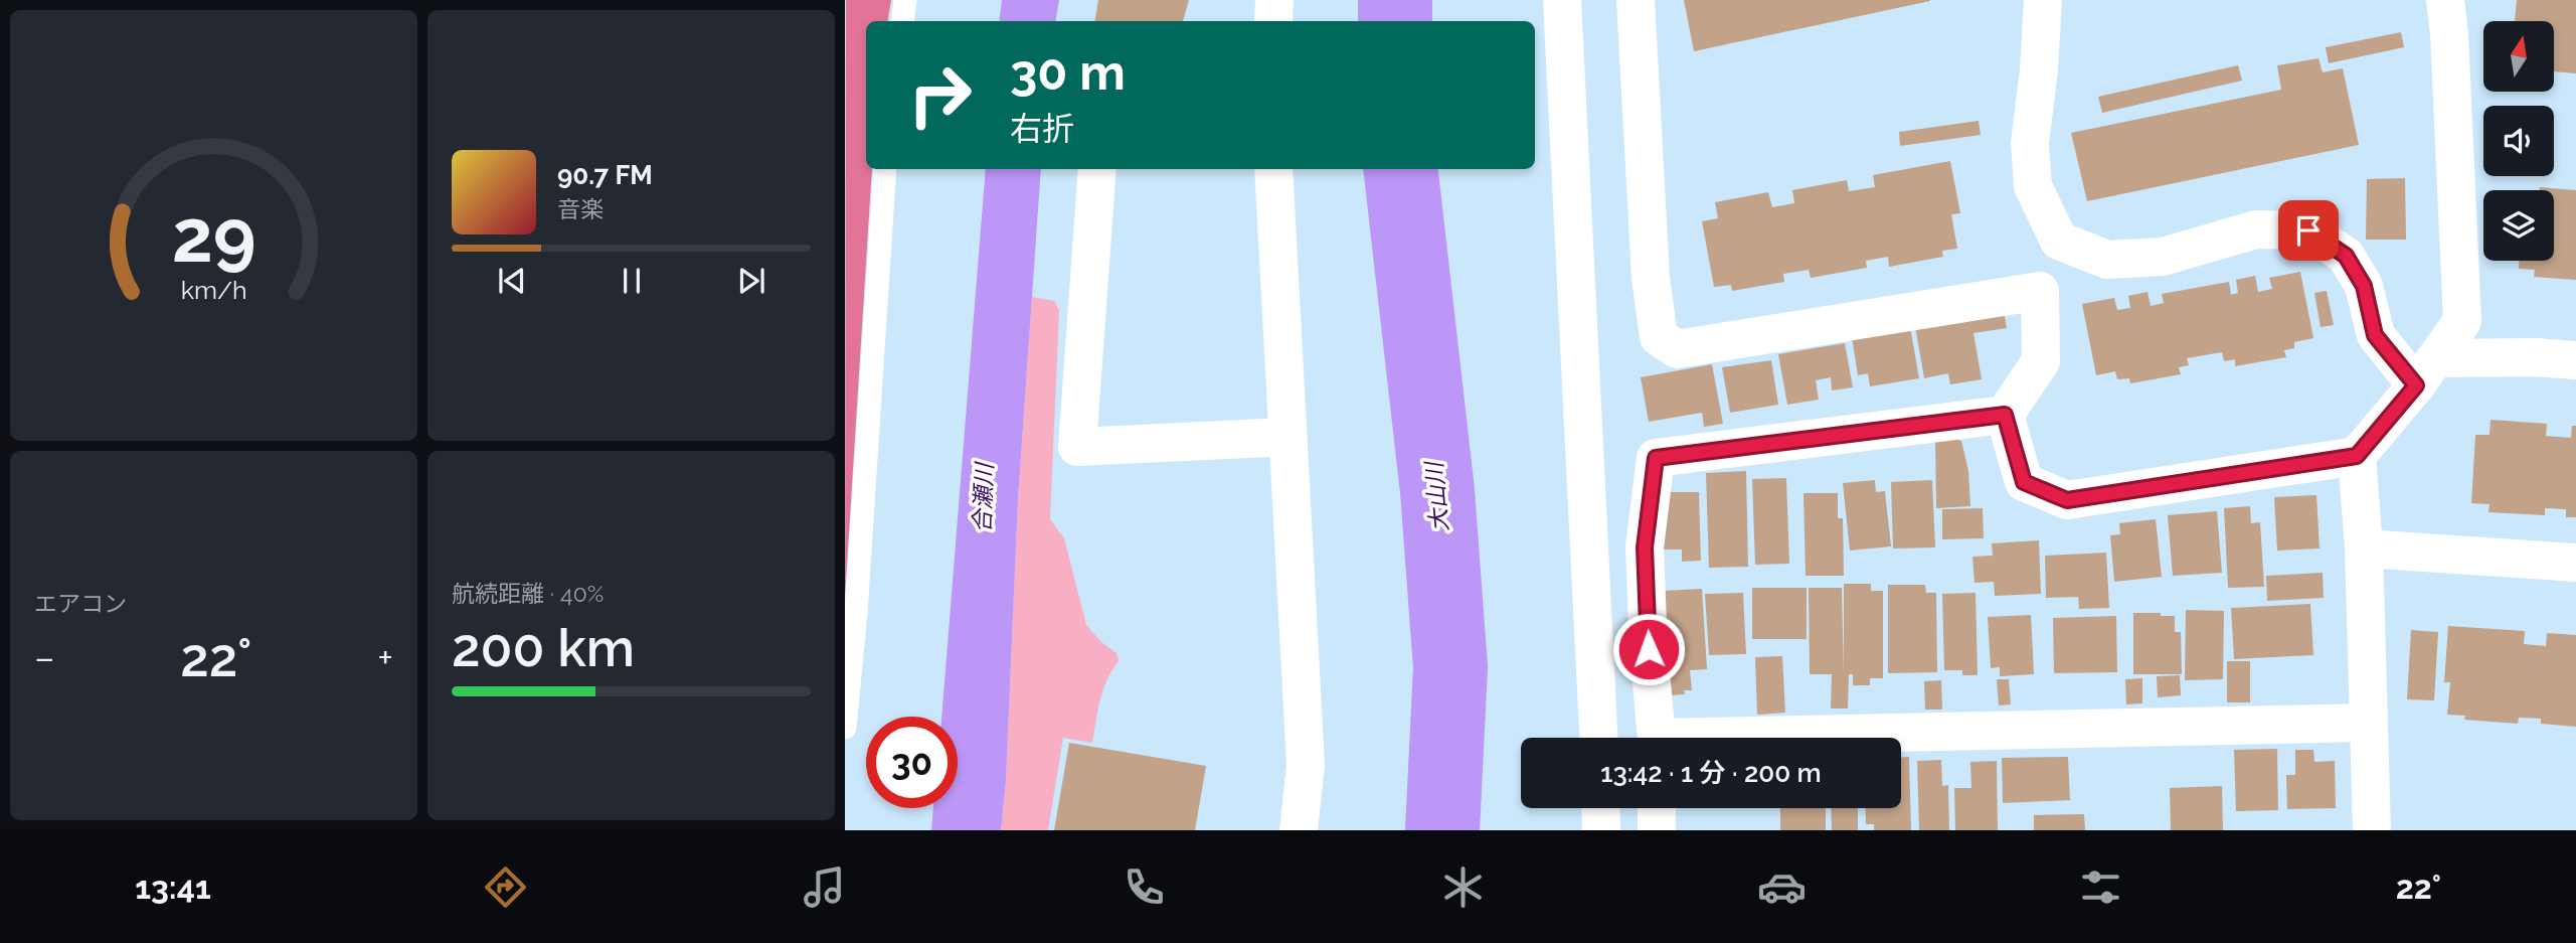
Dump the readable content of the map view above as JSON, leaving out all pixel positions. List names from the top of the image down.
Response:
{
  "water": ["大山川", "合瀬川"],
  "north": "top",
  "page": {
    "turn": ["30 m", "右折"],
    "song": ["90.7 FM", "音楽"],
    "tile": [
      "エアコン",
      ["航続距離 · 40%", "200 km"]
    ],
    "heat": ["−", "22°", "+"],
    "limit": "30",
    "trip": "13:42 · 1 分 · 200 m",
    "tabs": ["13:41", "22°"],
    "gauge": ["29", "km/h"]
  }
}
